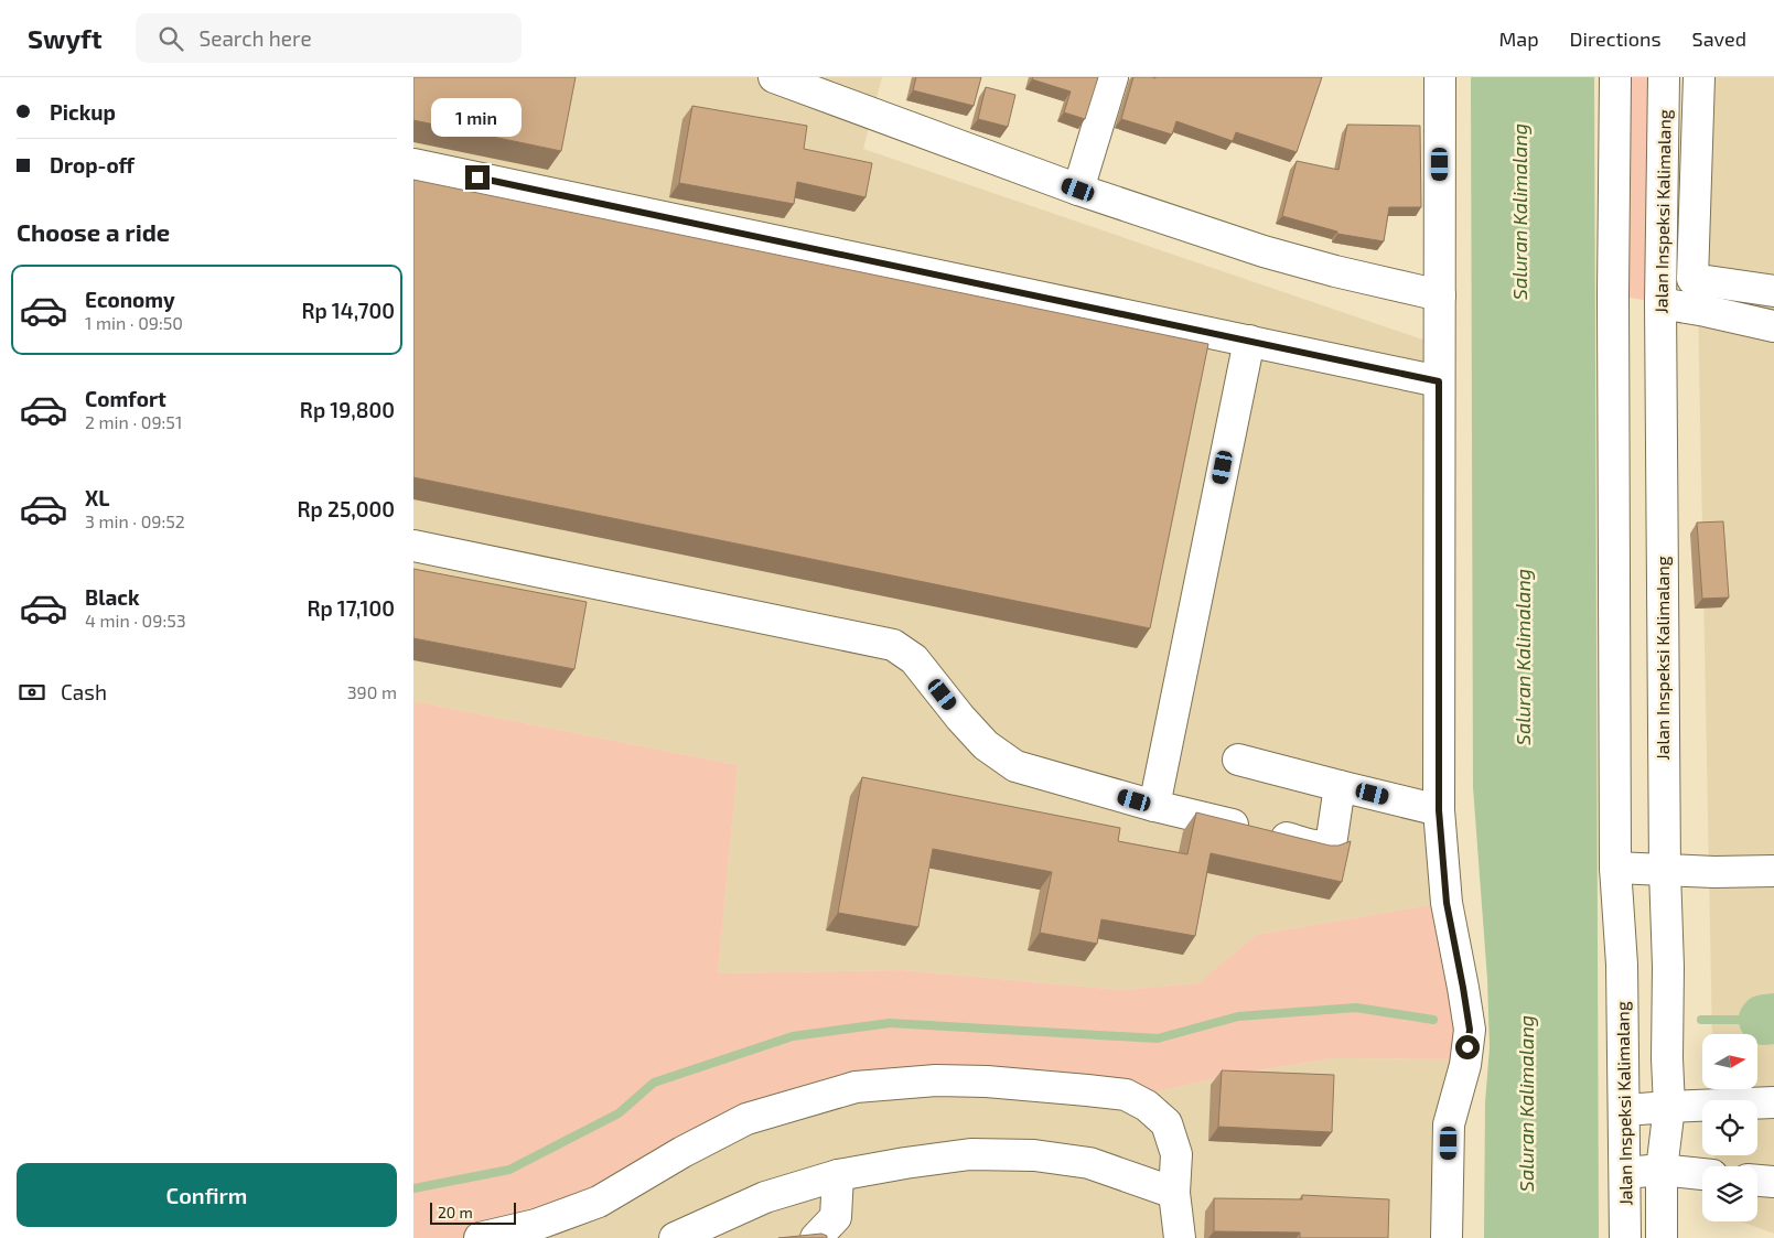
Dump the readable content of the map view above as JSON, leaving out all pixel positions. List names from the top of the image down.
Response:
{
  "streets": {
    "main road": ["Jalan Inspeksi Kalimalang"]
  },
  "water": ["Saluran Kalimalang"],
  "scale_bar": "20 m",
  "north": "right",
  "page": {
    "header": "Swyft",
    "search": "Search here",
    "nav": ["Map", "Directions", "Saved"],
    "banner": ["Pickup", "Drop-off"],
    "bubble": "1 min",
    "heading": "Choose a ride",
    "list": [
      {
        "name": "Economy",
        "note": "1 min · 09:50",
        "value": "Rp 14,700"
      },
      {
        "name": "Comfort",
        "note": "2 min · 09:51",
        "value": "Rp 19,800"
      },
      {
        "name": "XL",
        "note": "3 min · 09:52",
        "value": "Rp 25,000"
      },
      {
        "name": "Black",
        "note": "4 min · 09:53",
        "value": "Rp 17,100"
      }
    ],
    "pay": ["Cash", "390 m"],
    "buttons": "Confirm",
    "scale": "20 m"
  }
}
